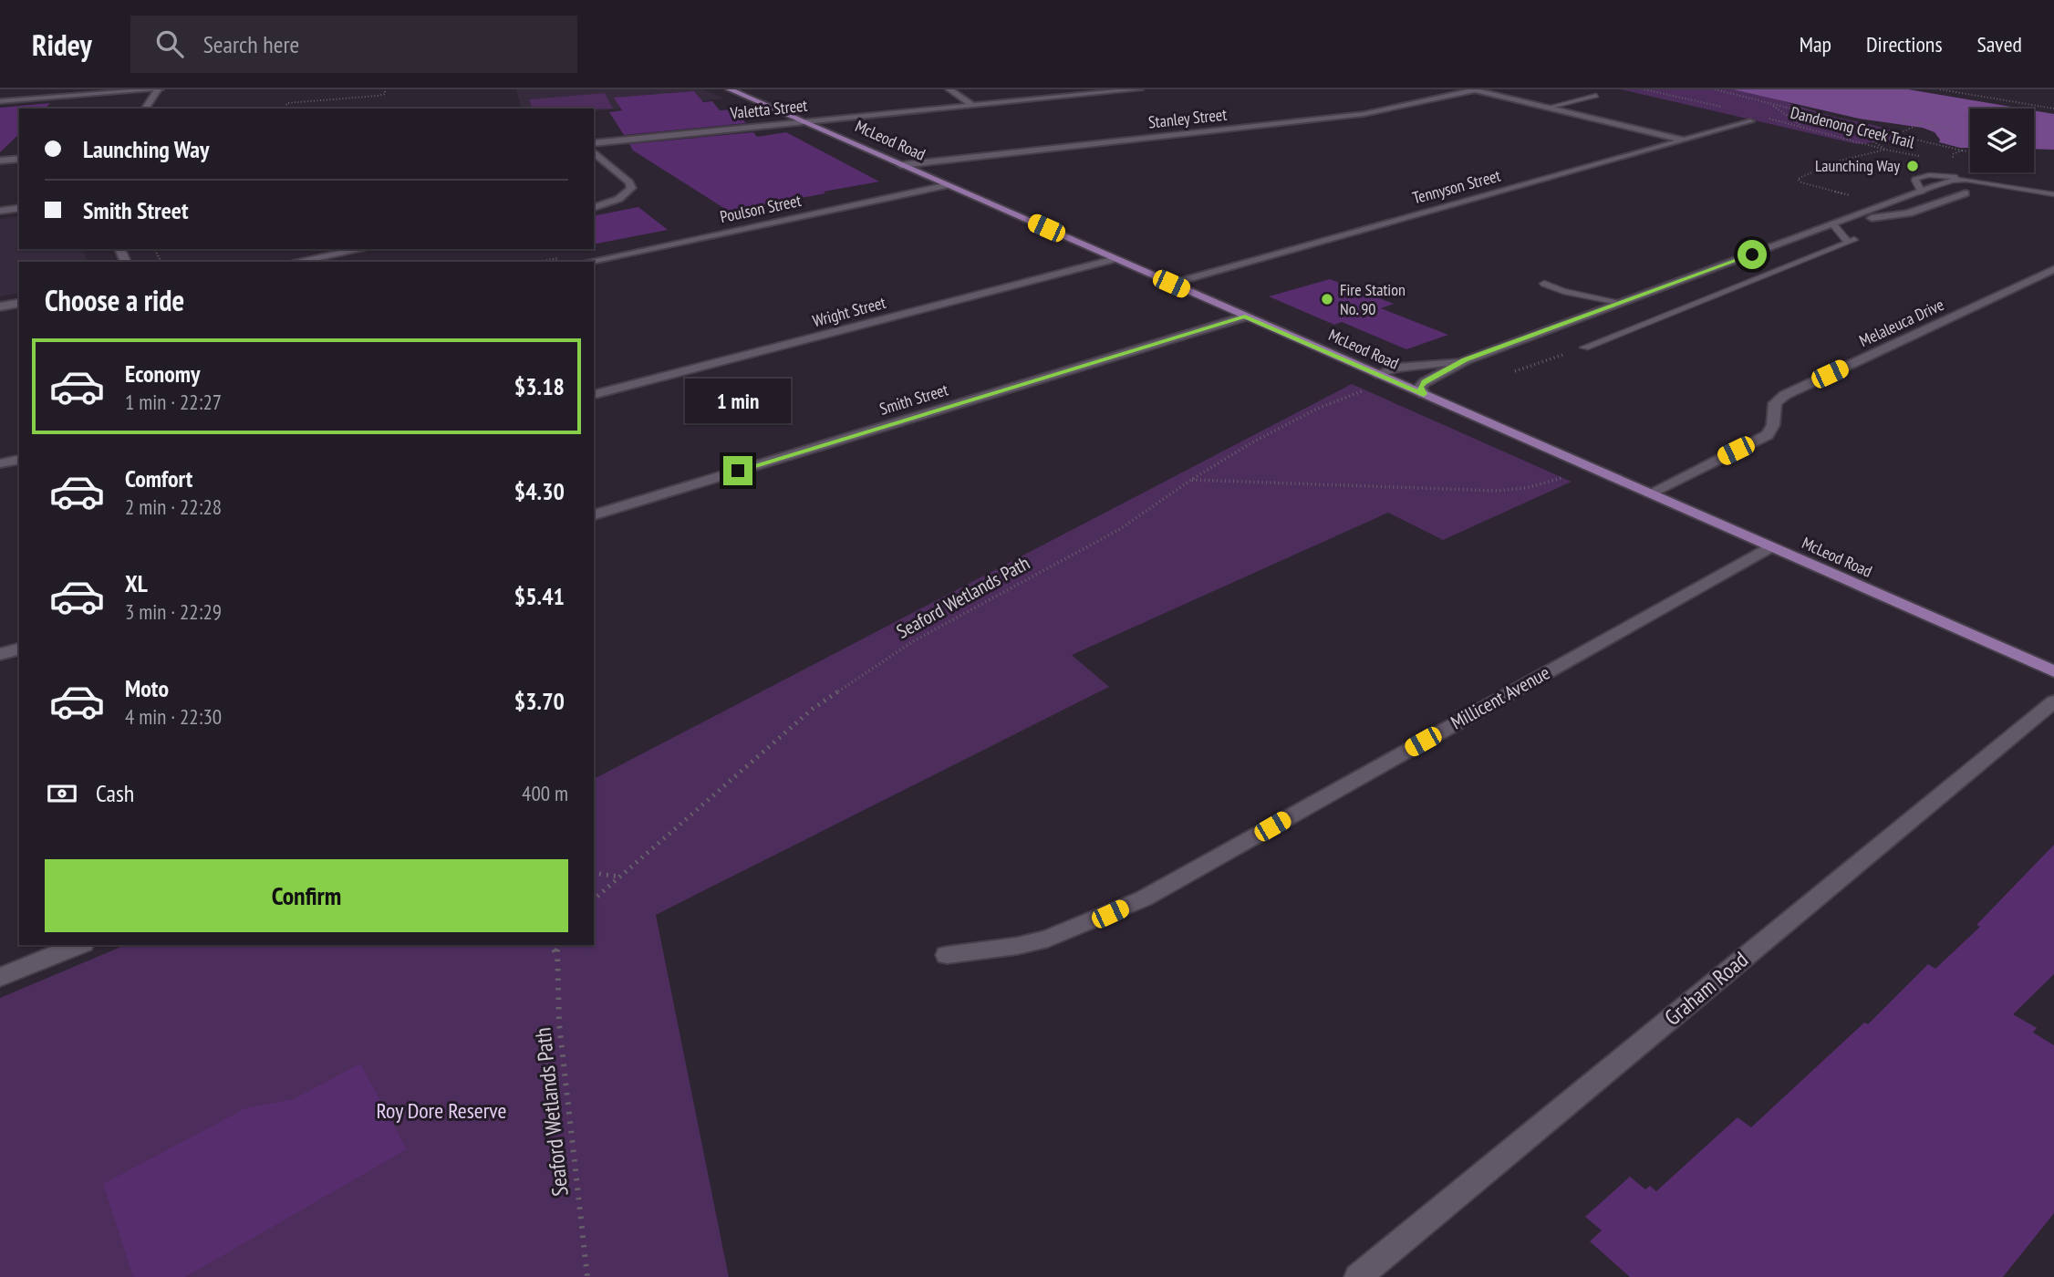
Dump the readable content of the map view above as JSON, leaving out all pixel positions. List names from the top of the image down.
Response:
{
  "streets": {
    "main road": ["McLeod Road"],
    "street": [
      "Valetta Street",
      "Stanley Street",
      "Tennyson Street",
      "Poulson Street",
      "Wright Street",
      "Melaleuca Drive",
      "Smith Street",
      "Millicent Avenue",
      "Graham Road"
    ],
    "path": ["Dandenong Creek Trail", "Seaford Wetlands Path"]
  },
  "crossings": [
    ["Valetta Street", "McLeod Road"],
    ["Stanley Street", "McLeod Road"],
    ["McLeod Road", "Tennyson Street"],
    ["McLeod Road", "Poulson Street"],
    ["McLeod Road", "Wright Street"],
    ["McLeod Road", "Melaleuca Drive"],
    ["McLeod Road", "Smith Street"],
    ["McLeod Road", "Seaford Wetlands Path"],
    ["McLeod Road", "Millicent Avenue"]
  ],
  "parks": ["Roy Dore Reserve"],
  "places": ["Launching Way", "Fire Station No. 90"],
  "page": {
    "header": "Ridey",
    "search": "Search here",
    "nav": ["Map", "Directions", "Saved"],
    "banner": ["Launching Way", "Smith Street"],
    "heading": "Choose a ride",
    "list": [
      {
        "name": "Economy",
        "note": "1 min · 22:27",
        "value": "$3.18"
      },
      {
        "name": "Comfort",
        "note": "2 min · 22:28",
        "value": "$4.30"
      },
      {
        "name": "XL",
        "note": "3 min · 22:29",
        "value": "$5.41"
      },
      {
        "name": "Moto",
        "note": "4 min · 22:30",
        "value": "$3.70"
      }
    ],
    "bubble": "1 min",
    "pay": ["Cash", "400 m"],
    "buttons": "Confirm"
  }
}
